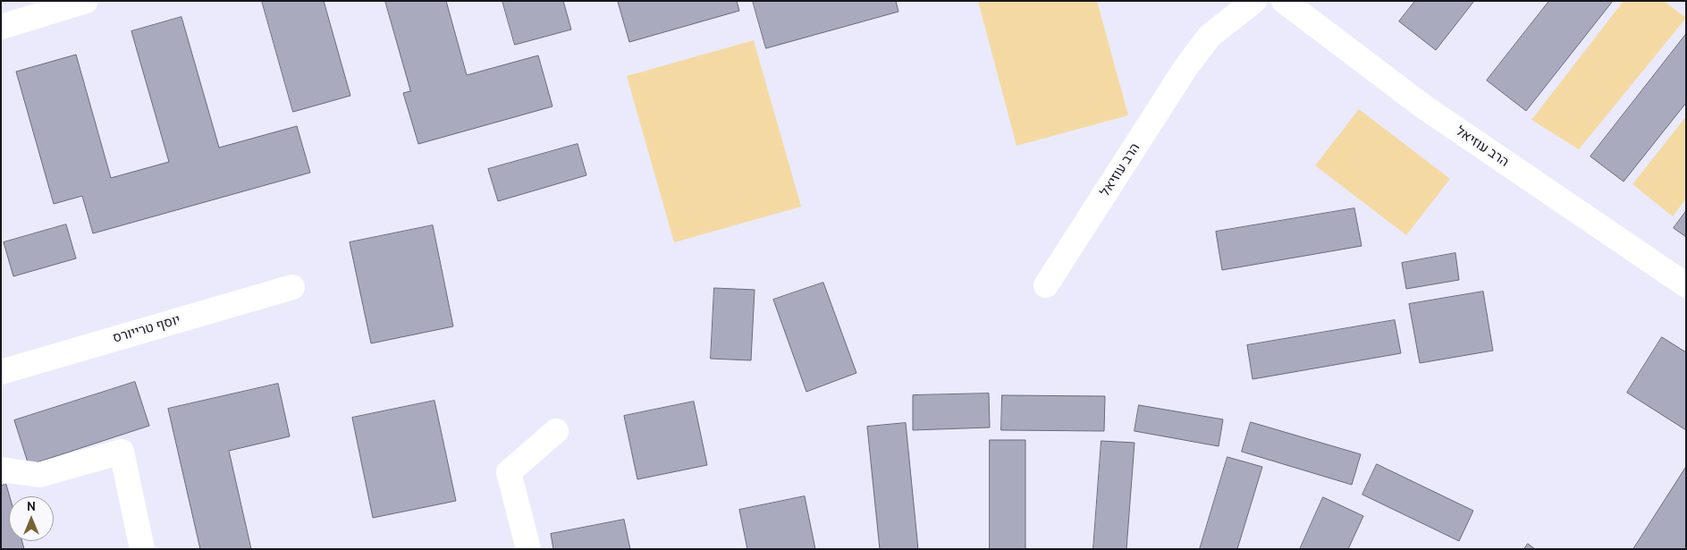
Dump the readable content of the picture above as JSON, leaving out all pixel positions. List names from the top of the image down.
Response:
{
  "streets": {
    "street": ["הרב עוזיאל", "יוסף טרייורס"]
  },
  "north": "top"
}
